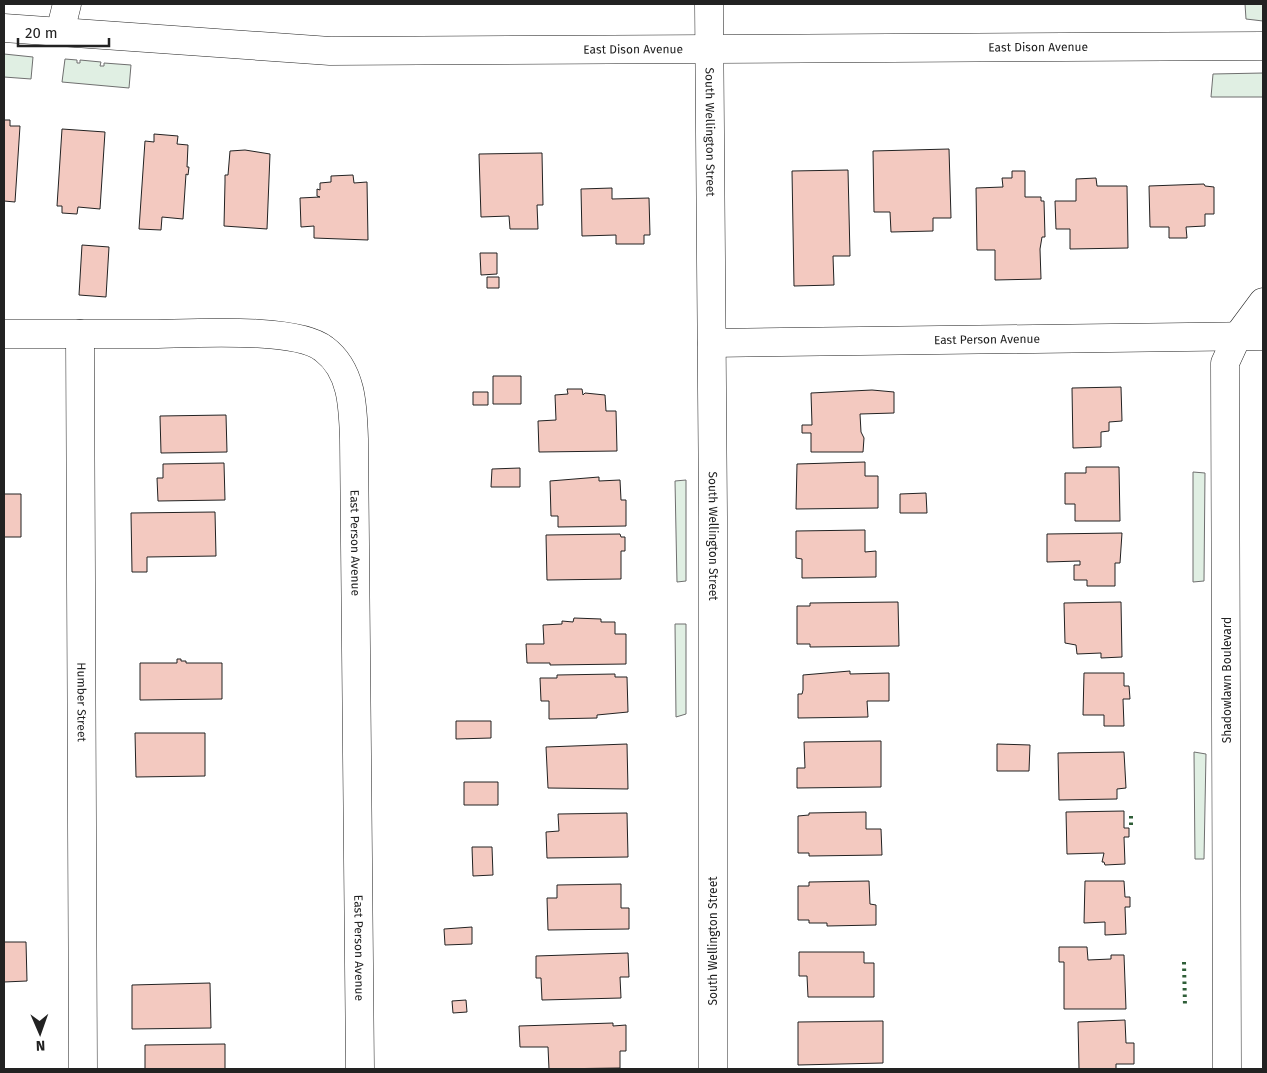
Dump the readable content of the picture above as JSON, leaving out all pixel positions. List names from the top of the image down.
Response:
{
  "streets": {
    "street": [
      "East Dison Avenue",
      "South Wellington Street",
      "East Person Avenue",
      "Shadowlawn Boulevard",
      "Humber Street"
    ]
  },
  "crossings": [
    ["East Dison Avenue", "South Wellington Street"],
    ["South Wellington Street", "East Person Avenue"],
    ["East Person Avenue", "Shadowlawn Boulevard"],
    ["East Person Avenue", "Humber Street"]
  ],
  "scale_bar": "20 m",
  "north": "bottom"
}
